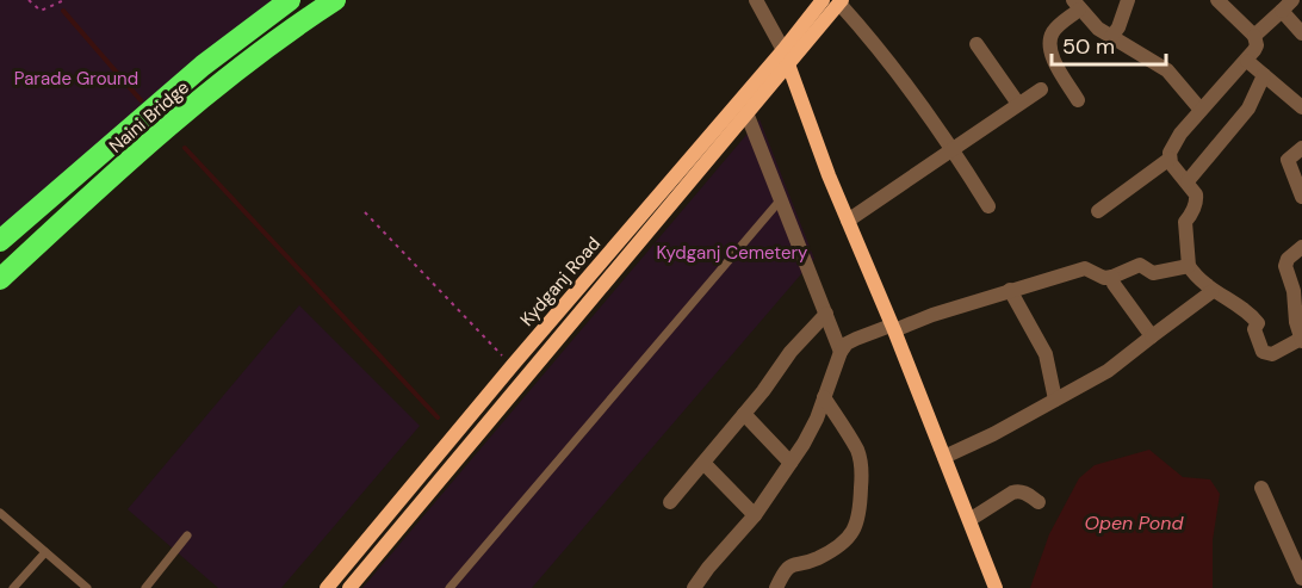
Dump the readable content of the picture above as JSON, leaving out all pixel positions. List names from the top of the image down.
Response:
{
  "streets": {
    "highway": ["Naini Bridge"],
    "main road": ["Kydganj Road"]
  },
  "water": ["Open Pond"],
  "parks": ["Parade Ground", "Kydganj Cemetery"],
  "scale_bar": "50 m"
}
